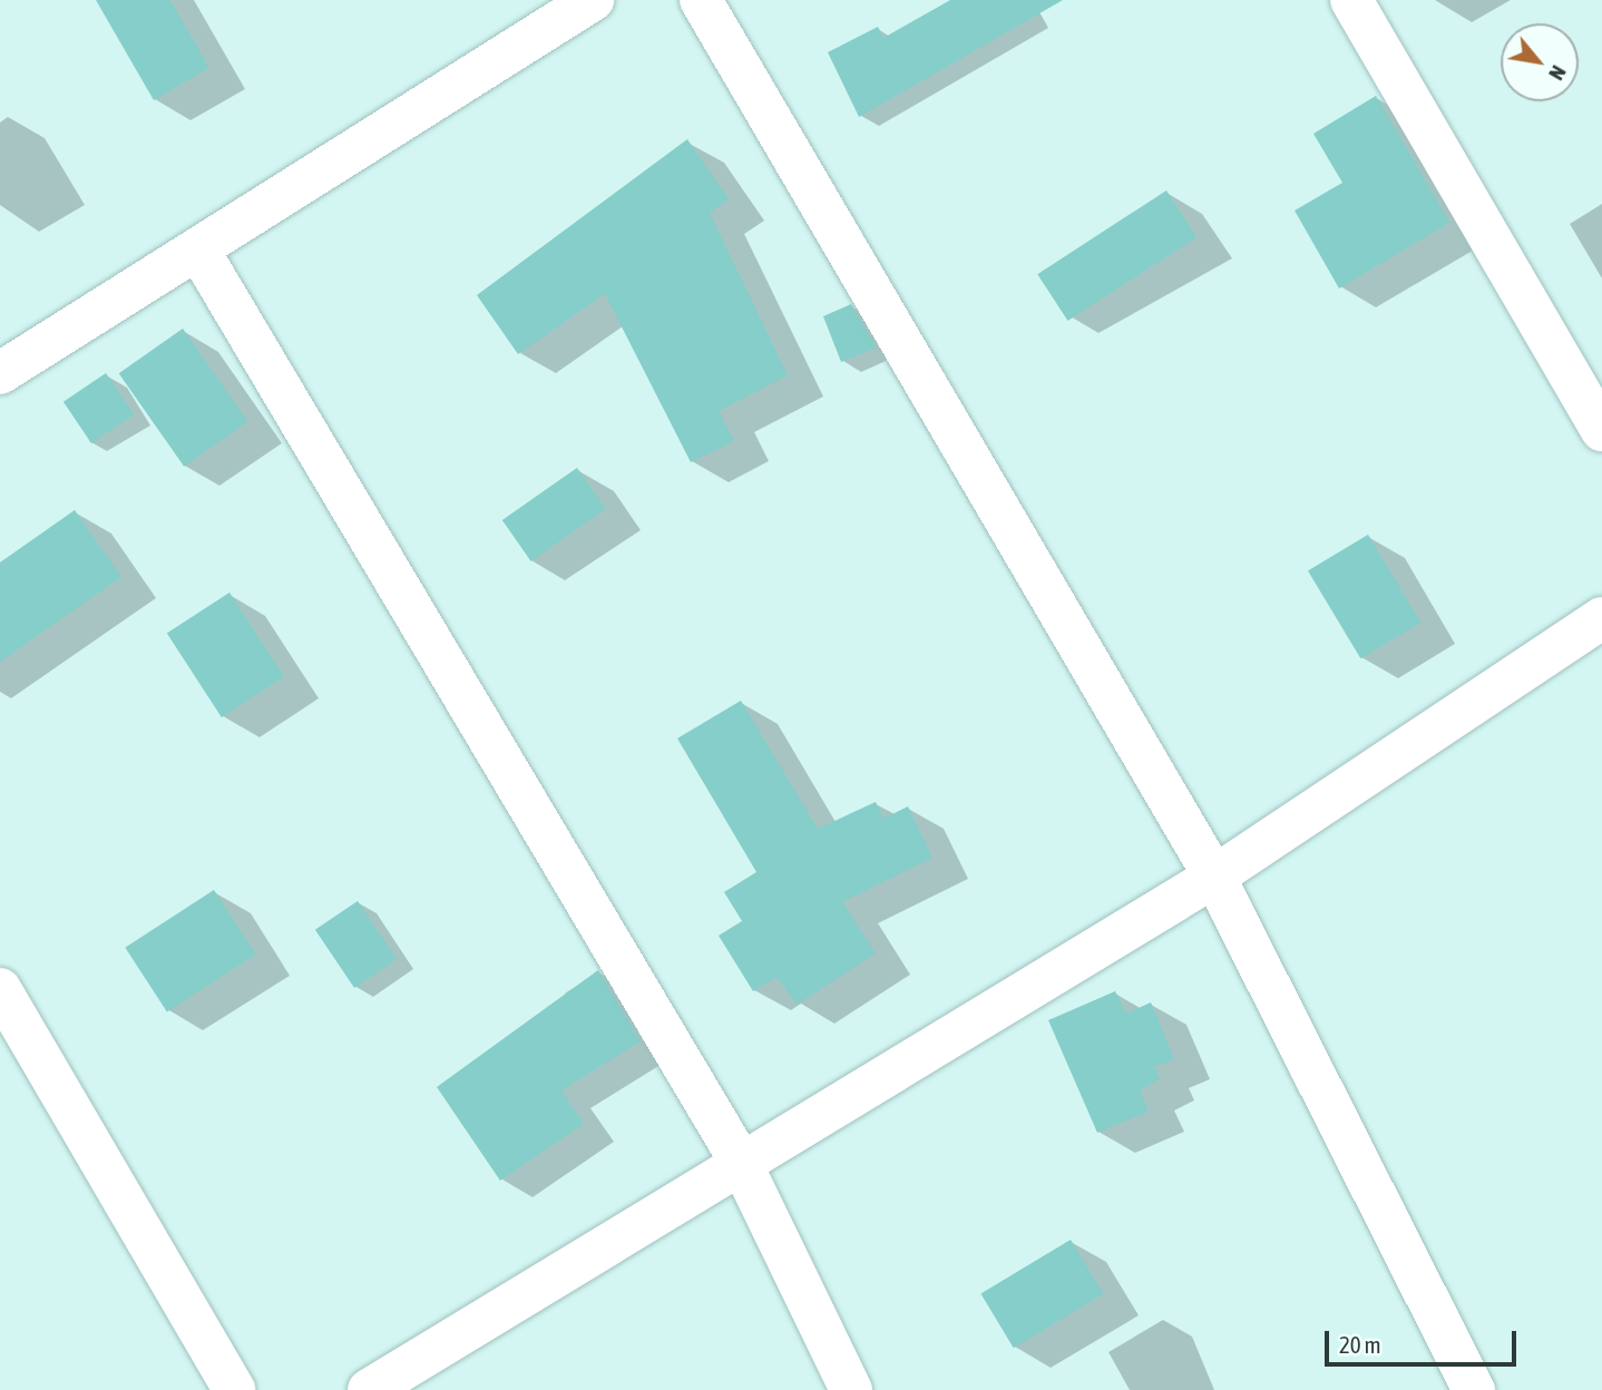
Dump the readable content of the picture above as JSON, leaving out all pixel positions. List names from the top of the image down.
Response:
{
  "scale_bar": "20 m",
  "north": "bottom right"
}
